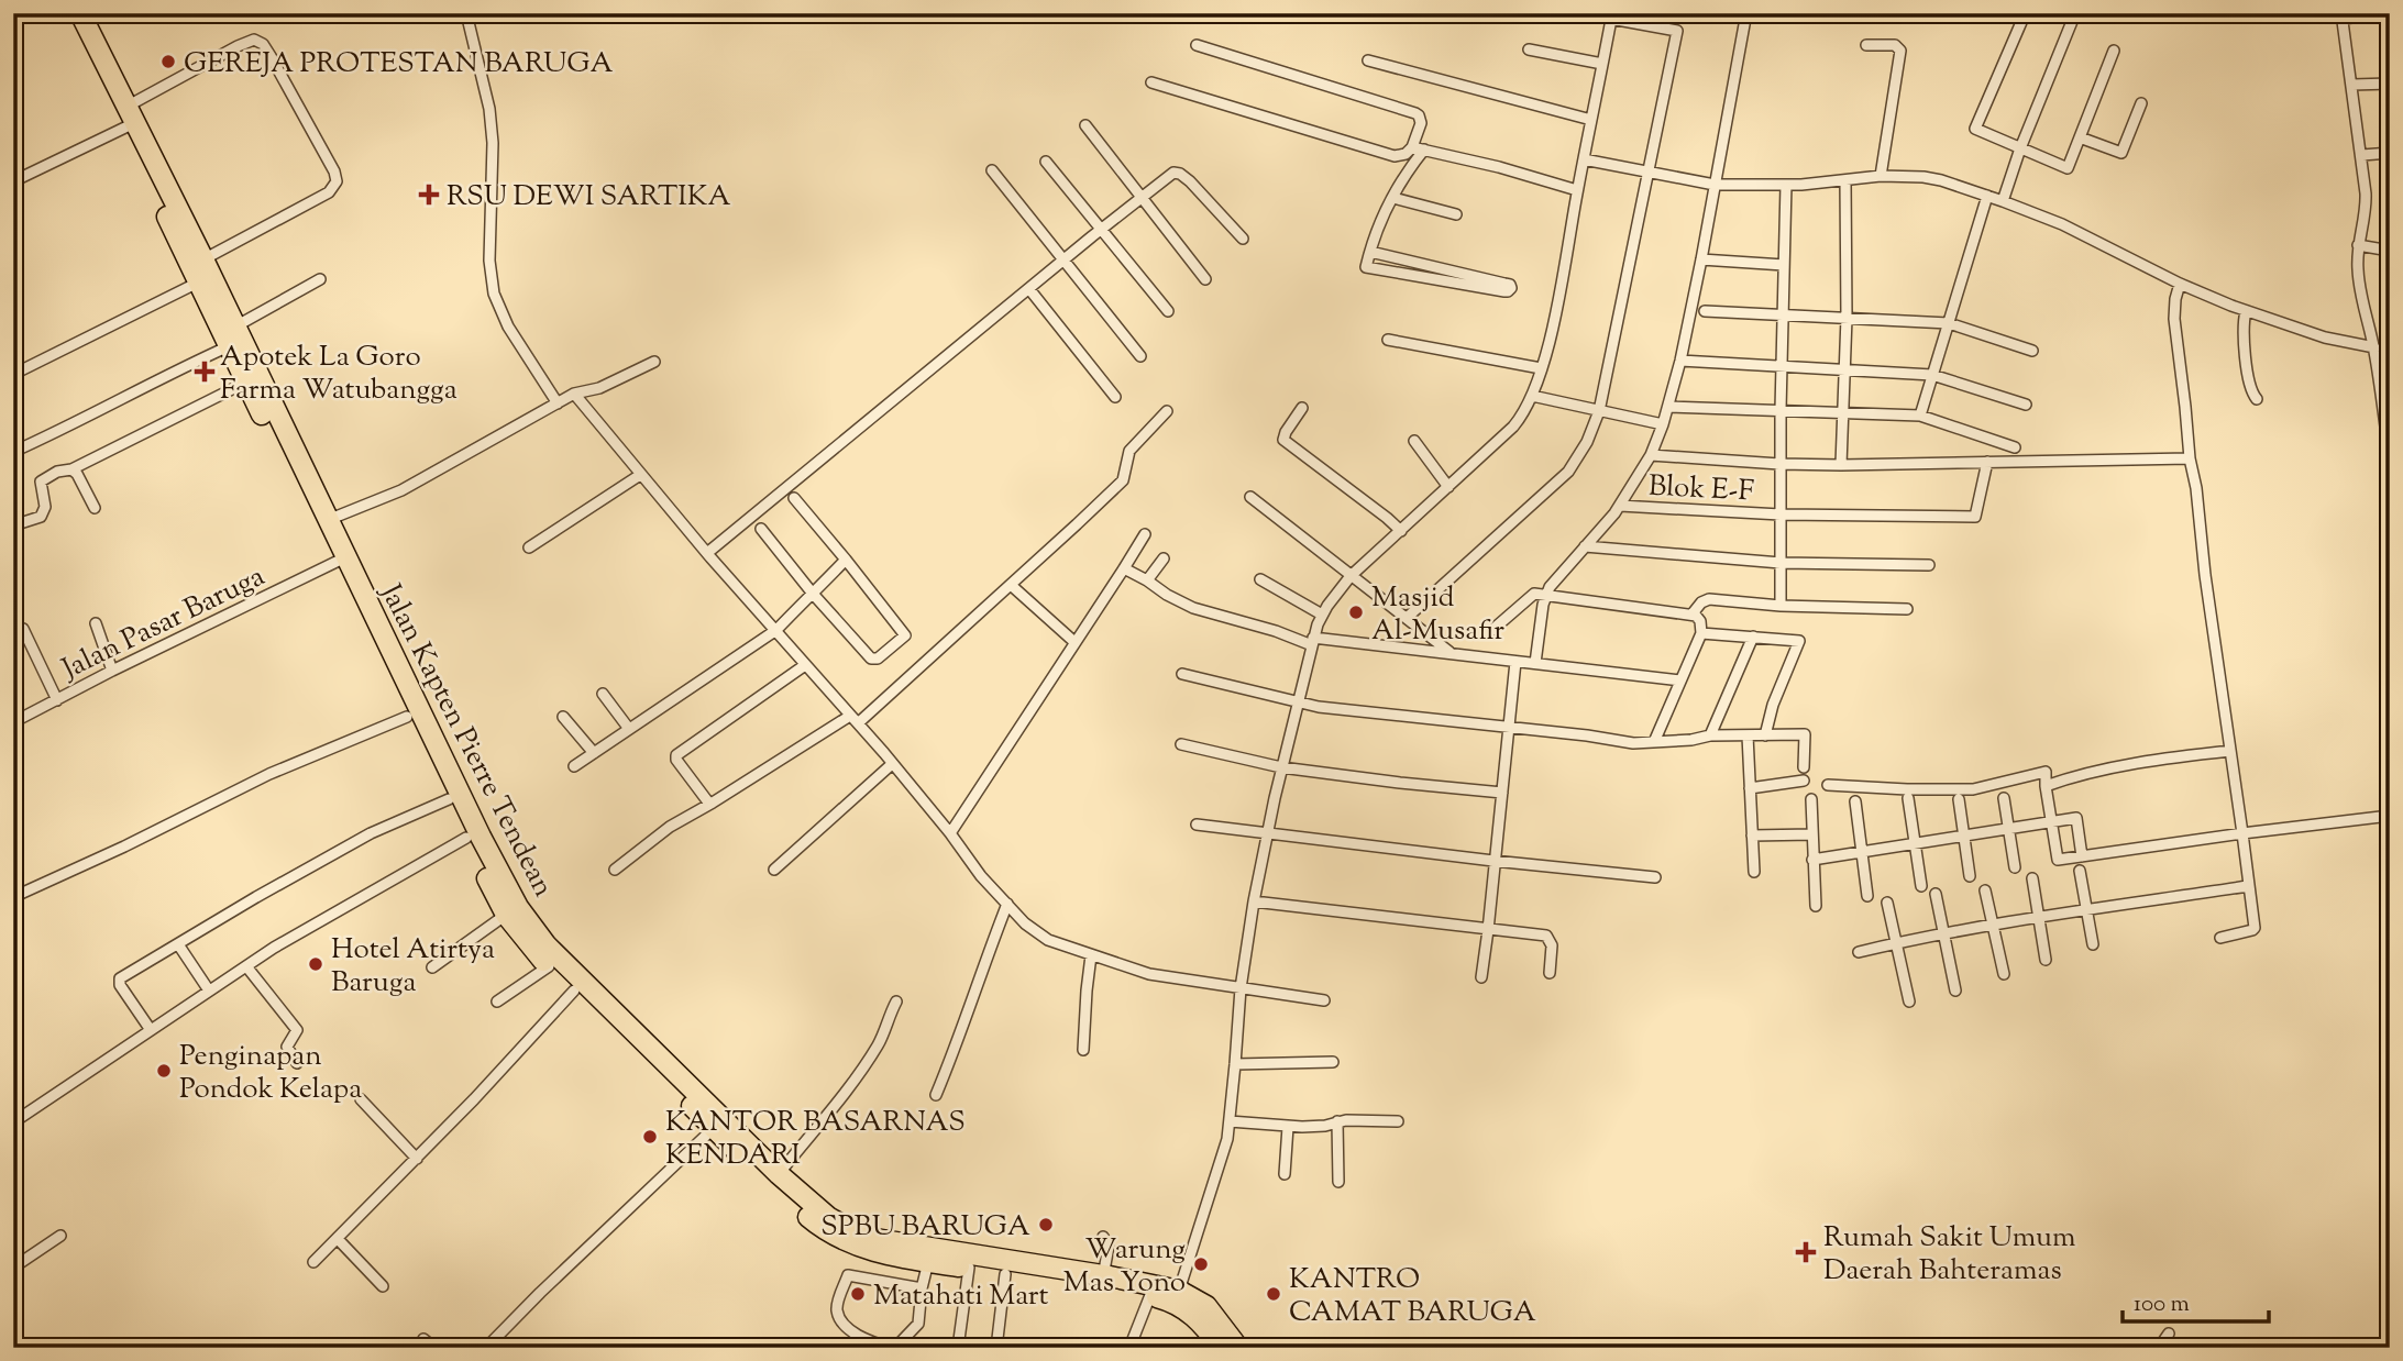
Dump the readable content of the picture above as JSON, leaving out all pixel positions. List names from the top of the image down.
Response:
{
  "streets": {
    "highway": ["Jalan Kapten Pierre Tendean"],
    "street": ["Blok E-F", "Jalan Pasar Baruga"]
  },
  "crossings": [
    ["Jalan Pasar Baruga", "Jalan Kapten Pierre Tendean"]
  ],
  "places": {
    "other": [
      "GEREJA PROTESTAN BARUGA",
      "Masjid Al-Musafir",
      "Hotel Atirtya Baruga",
      "Penginapan Pondok Kelapa",
      "KANTOR BASARNAS KENDARI",
      "SPBU BARUGA",
      "Warung Mas Yono",
      "Matahati Mart",
      "KANTRO CAMAT BARUGA"
    ],
    "health": ["RSU DEWI SARTIKA", "Apotek La Goro Farma Watubangga", "Rumah Sakit Umum Daerah Bahteramas"]
  },
  "scale_bar": "100 m"
}
